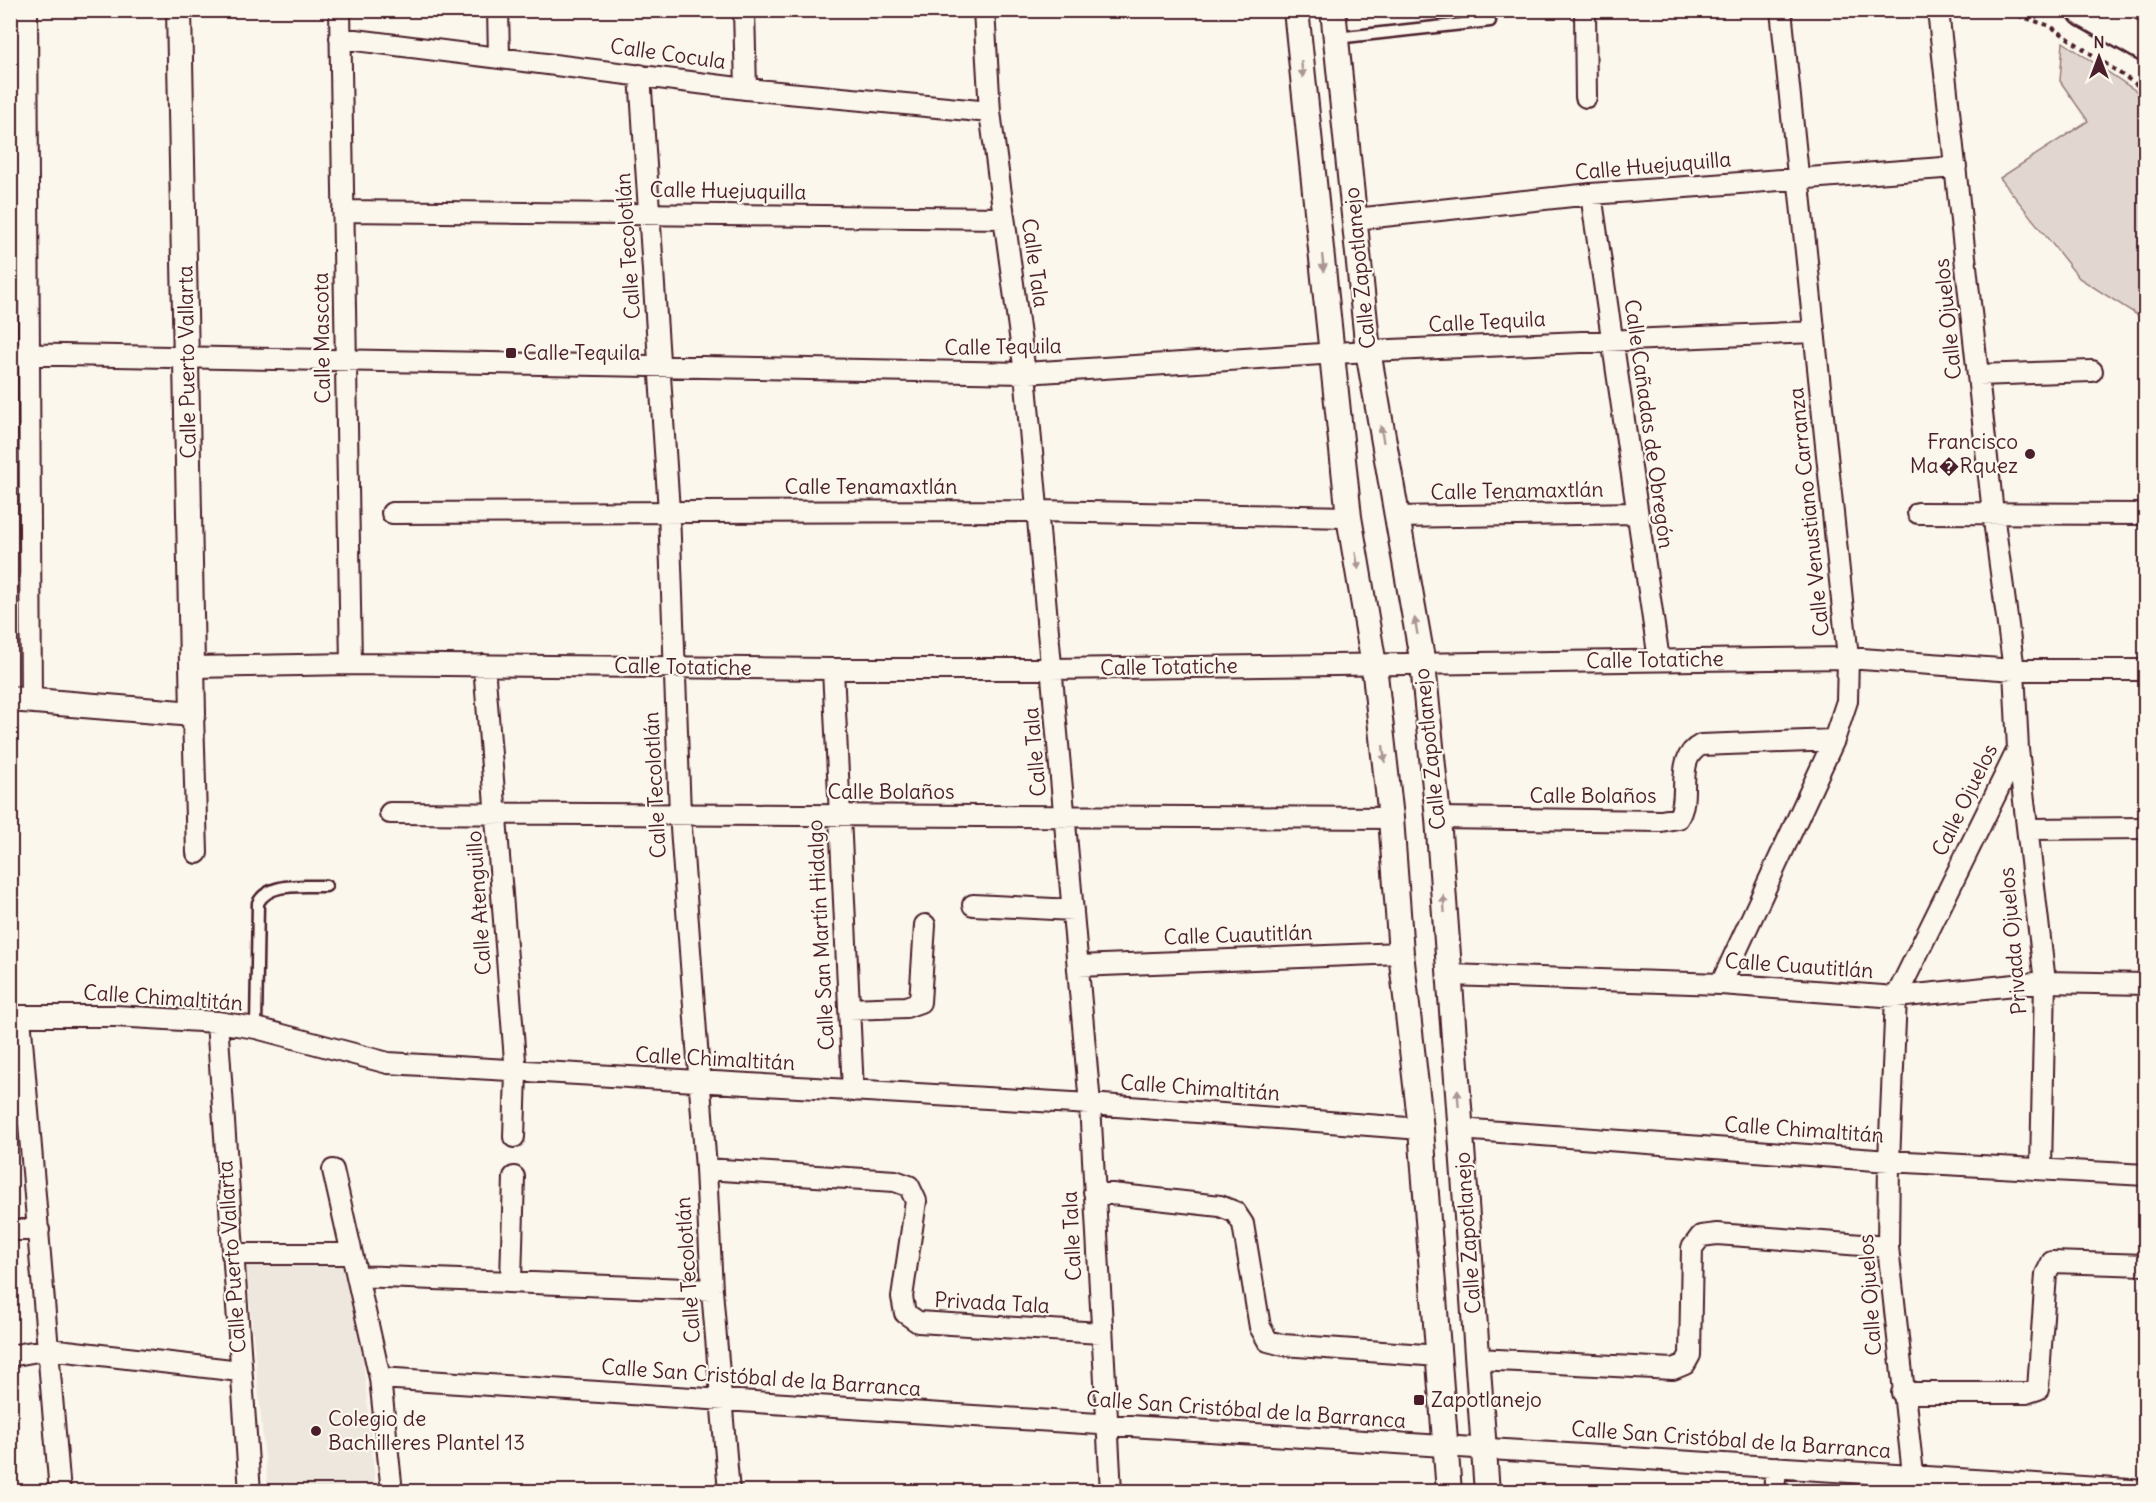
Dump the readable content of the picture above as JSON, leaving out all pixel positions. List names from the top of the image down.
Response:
{
  "streets": {
    "street": [
      "Calle Cocula",
      "Calle Huejuquilla",
      "Calle Tecolotlán",
      "Calle Tala",
      "Calle Zapotlanejo",
      "Calle Ojuelos",
      "Calle Tequila",
      "Calle Mascota",
      "Calle Puerto Vallarta",
      "Calle Cañadas de Obregón",
      "Calle Tenamaxtlán",
      "Calle Venustiano Carranza",
      "Calle Totatiche",
      "Calle Bolaños",
      "Calle Atenguillo",
      "Calle San Martín Hidalgo",
      "Calle Cuautitlán",
      "Privada Ojuelos",
      "Calle Chimaltitán",
      "Privada Tala",
      "Calle San Cristóbal de la Barranca"
    ]
  },
  "crossings": [
    ["Calle Cocula", "Calle Tecolotlán"],
    ["Calle Cocula", "Calle Tala"],
    ["Calle Cocula", "Calle Mascota"],
    ["Calle Huejuquilla", "Calle Tecolotlán"],
    ["Calle Huejuquilla", "Calle Tala"],
    ["Calle Huejuquilla", "Calle Zapotlanejo"],
    ["Calle Huejuquilla", "Calle Ojuelos"],
    ["Calle Huejuquilla", "Calle Mascota"],
    ["Calle Huejuquilla", "Calle Cañadas de Obregón"],
    ["Calle Huejuquilla", "Calle Venustiano Carranza"],
    ["Calle Tecolotlán", "Calle Tequila"],
    ["Calle Tecolotlán", "Calle Tenamaxtlán"],
    ["Calle Tecolotlán", "Calle Totatiche"],
    ["Calle Tecolotlán", "Calle Bolaños"],
    ["Calle Tecolotlán", "Calle Chimaltitán"],
    ["Calle Tecolotlán", "Privada Tala"],
    ["Calle Tecolotlán", "Calle San Cristóbal de la Barranca"],
    ["Calle Tala", "Calle Tequila"],
    ["Calle Tala", "Calle Tenamaxtlán"],
    ["Calle Tala", "Calle Totatiche"],
    ["Calle Tala", "Calle Bolaños"],
    ["Calle Tala", "Calle Cuautitlán"],
    ["Calle Tala", "Calle Chimaltitán"],
    ["Calle Tala", "Privada Tala"],
    ["Calle Tala", "Calle San Cristóbal de la Barranca"],
    ["Calle Zapotlanejo", "Calle Tequila"],
    ["Calle Zapotlanejo", "Calle Tenamaxtlán"],
    ["Calle Zapotlanejo", "Calle Totatiche"],
    ["Calle Zapotlanejo", "Calle Bolaños"],
    ["Calle Zapotlanejo", "Calle Cuautitlán"],
    ["Calle Zapotlanejo", "Calle Chimaltitán"],
    ["Calle Zapotlanejo", "Calle San Cristóbal de la Barranca"],
    ["Calle Ojuelos", "Calle Totatiche"],
    ["Calle Ojuelos", "Calle Cuautitlán"],
    ["Calle Ojuelos", "Privada Ojuelos"],
    ["Calle Ojuelos", "Calle Chimaltitán"],
    ["Calle Ojuelos", "Calle San Cristóbal de la Barranca"],
    ["Calle Tequila", "Calle Mascota"],
    ["Calle Tequila", "Calle Puerto Vallarta"],
    ["Calle Tequila", "Calle Cañadas de Obregón"],
    ["Calle Tequila", "Calle Venustiano Carranza"],
    ["Calle Mascota", "Calle Totatiche"],
    ["Calle Puerto Vallarta", "Calle Totatiche"],
    ["Calle Puerto Vallarta", "Calle Chimaltitán"],
    ["Calle Cañadas de Obregón", "Calle Tenamaxtlán"],
    ["Calle Cañadas de Obregón", "Calle Totatiche"],
    ["Calle Venustiano Carranza", "Calle Totatiche"],
    ["Calle Venustiano Carranza", "Calle Bolaños"],
    ["Calle Venustiano Carranza", "Calle Cuautitlán"],
    ["Calle Totatiche", "Calle Atenguillo"],
    ["Calle Totatiche", "Calle San Martín Hidalgo"],
    ["Calle Bolaños", "Calle Atenguillo"],
    ["Calle Bolaños", "Calle San Martín Hidalgo"],
    ["Calle Atenguillo", "Calle Chimaltitán"],
    ["Calle San Martín Hidalgo", "Calle Chimaltitán"],
    ["Calle Cuautitlán", "Privada Ojuelos"],
    ["Privada Ojuelos", "Calle Chimaltitán"]
  ],
  "places": {
    "transit": ["Calle Tequila", "Zapotlanejo"],
    "other": ["Francisco Ma�Rquez", "Colegio de Bachilleres Plantel 13"]
  },
  "north": "top"
}
